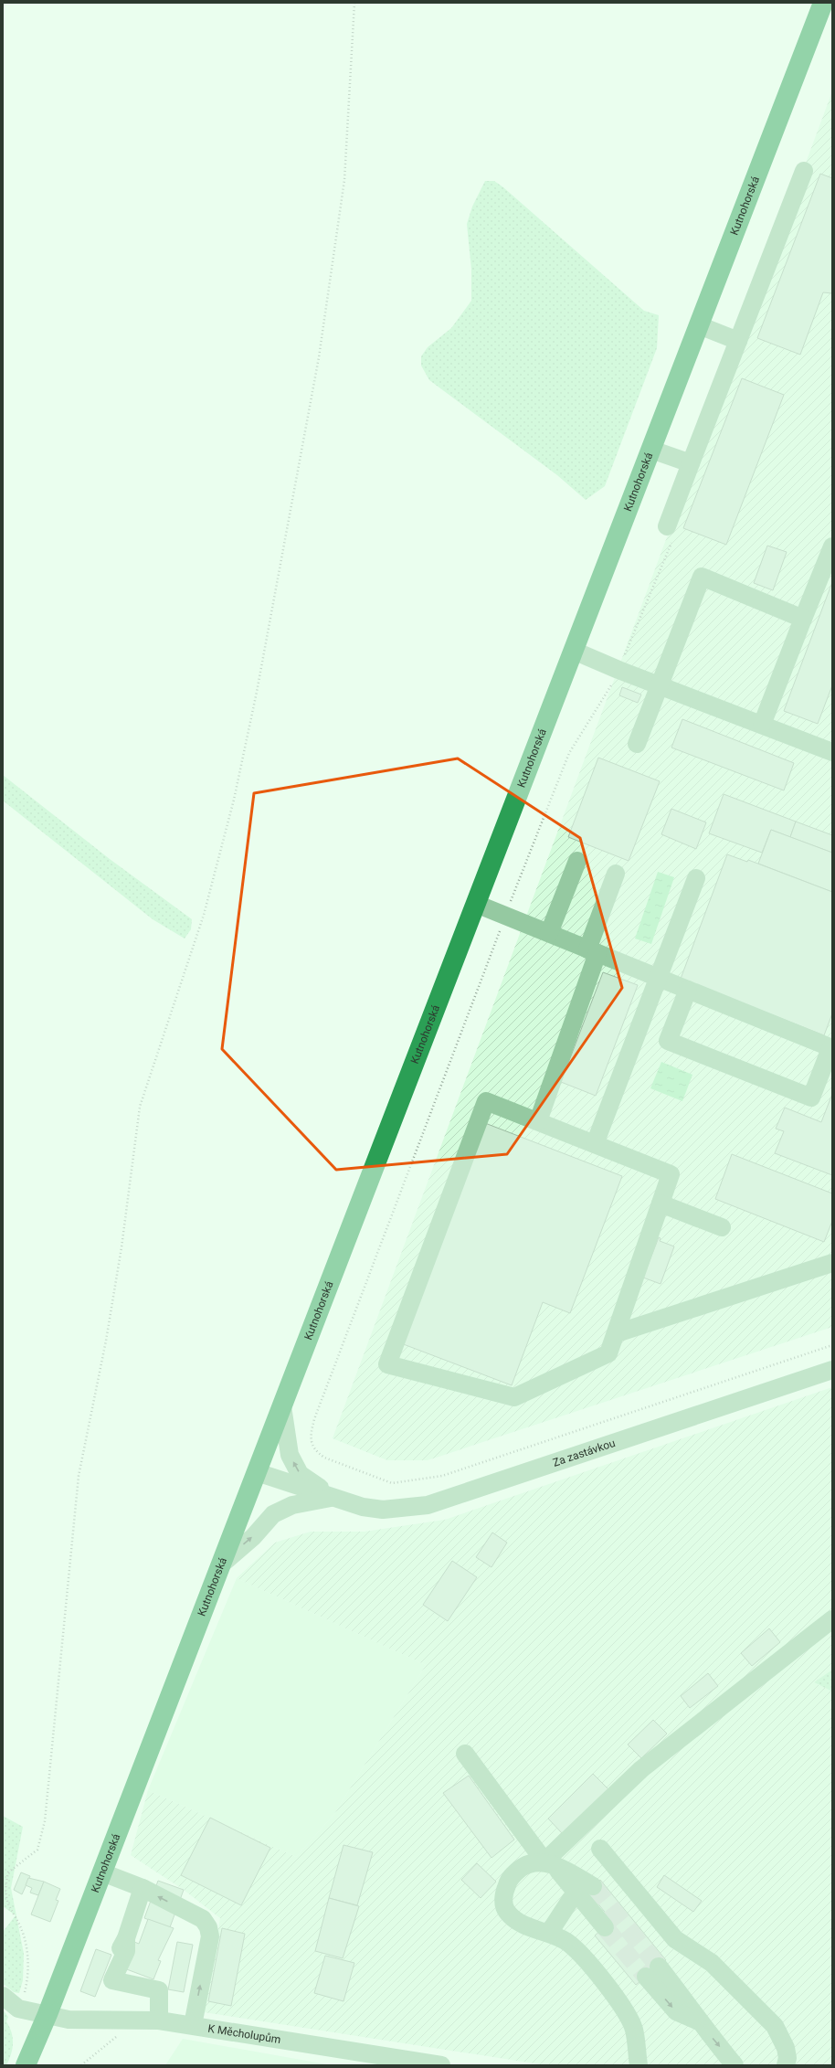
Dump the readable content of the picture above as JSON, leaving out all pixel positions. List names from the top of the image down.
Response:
{
  "streets": {
    "main road": ["Kutnohorská"],
    "street": ["Za zastávkou", "K Měcholupům"]
  },
  "crossings": [
    ["Kutnohorská", "Za zastávkou"],
    ["Kutnohorská", "K Měcholupům"]
  ]
}
